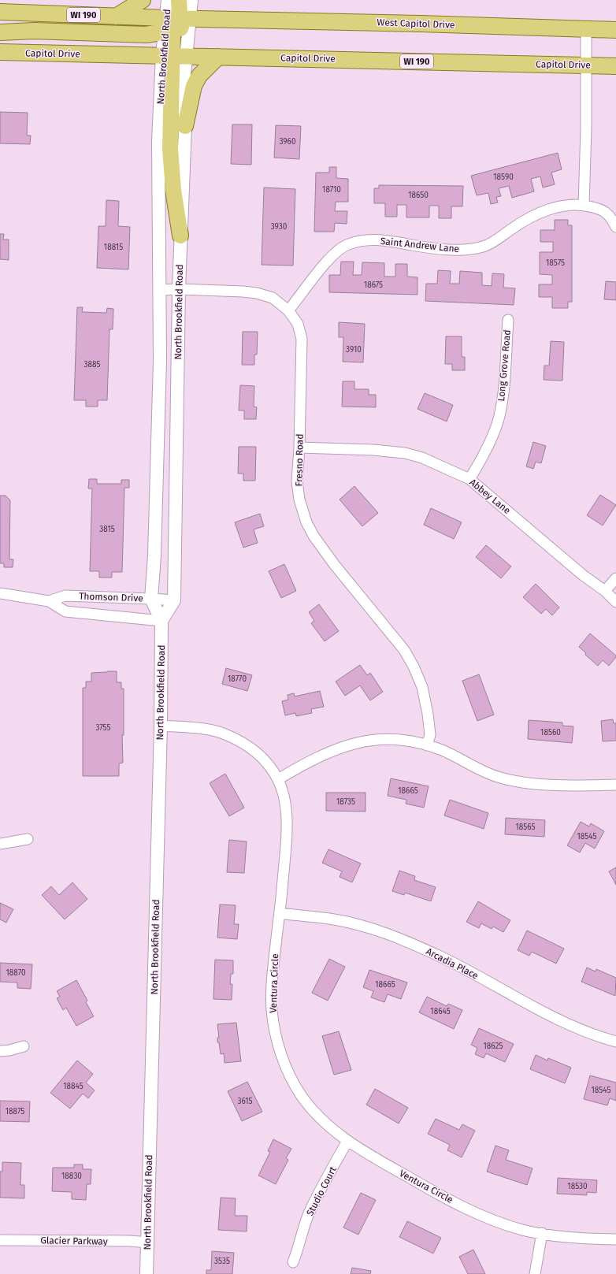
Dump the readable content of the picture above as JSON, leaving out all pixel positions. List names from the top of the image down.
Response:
{
  "streets": {
    "main road": ["WI 190", "West Capitol Drive", "Capitol Drive"],
    "street": [
      "North Brookfield Road",
      "Saint Andrew Lane",
      "Long Grove Road",
      "Fresno Road",
      "Abbey Lane",
      "Thomson Drive",
      "Arcadia Place",
      "Ventura Circle",
      "Studio Court",
      "Glacier Parkway"
    ]
  },
  "crossings": [
    ["WI 190", "West Capitol Drive"],
    ["WI 190", "North Brookfield Road"],
    ["West Capitol Drive", "North Brookfield Road"],
    ["Capitol Drive", "North Brookfield Road"],
    ["North Brookfield Road", "Fresno Road"],
    ["North Brookfield Road", "Thomson Drive"],
    ["North Brookfield Road", "Ventura Circle"],
    ["North Brookfield Road", "Glacier Parkway"],
    ["Saint Andrew Lane", "Fresno Road"],
    ["Long Grove Road", "Abbey Lane"],
    ["Fresno Road", "Abbey Lane"],
    ["Arcadia Place", "Ventura Circle"],
    ["Ventura Circle", "Studio Court"]
  ],
  "house_numbers": [
    "3960",
    "18590",
    "18710",
    "18650",
    "3930",
    "18815",
    "18575",
    "18675",
    "3910",
    "3885",
    "3815",
    "18770",
    "3755",
    "18560",
    "18665",
    "18735",
    "18565",
    "18545",
    "18870",
    "18665",
    "18645",
    "18625",
    "18845",
    "18545",
    "3615",
    "18875",
    "18830",
    "18530",
    "3535"
  ]
}
